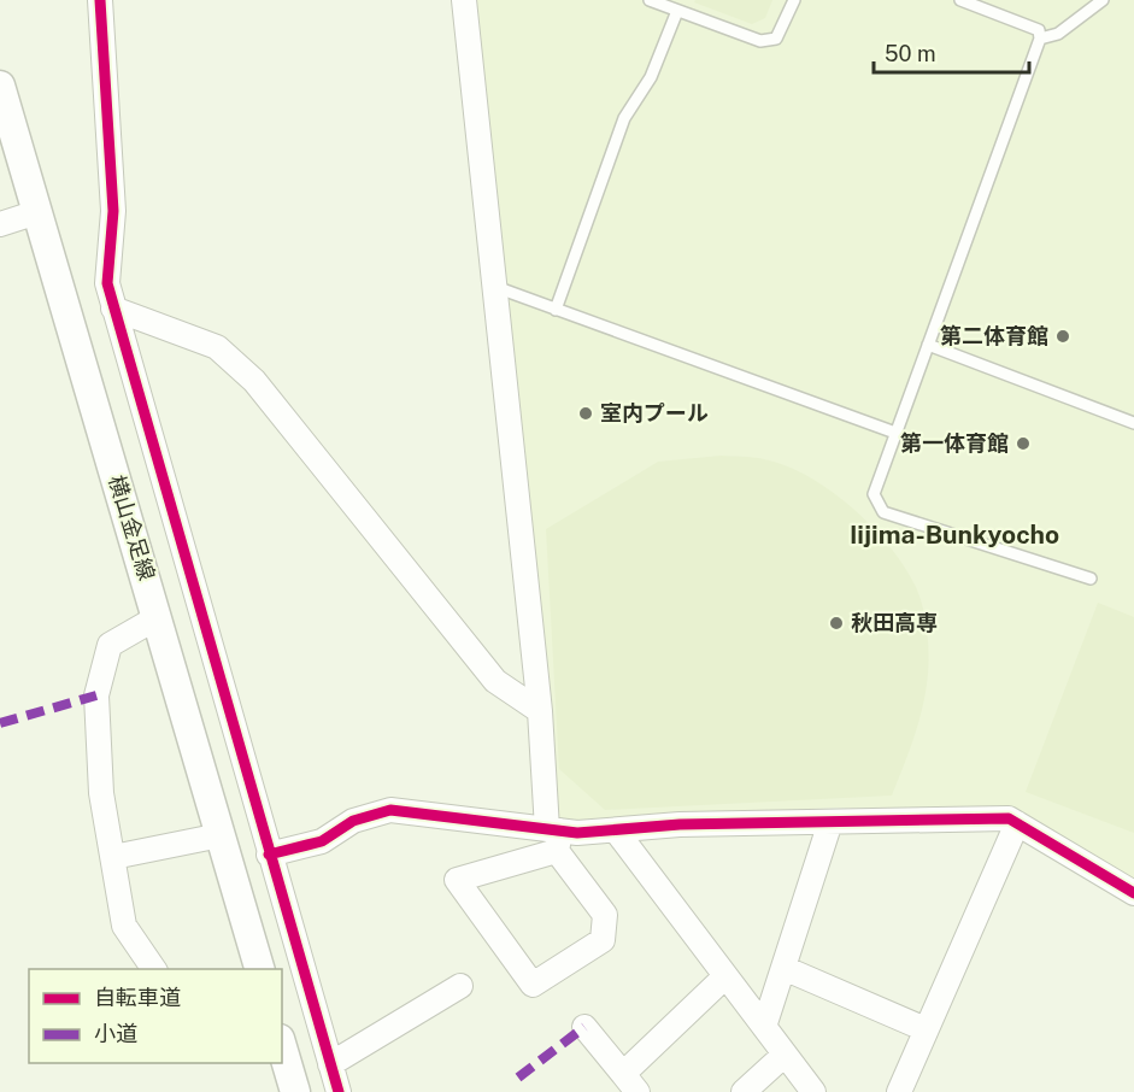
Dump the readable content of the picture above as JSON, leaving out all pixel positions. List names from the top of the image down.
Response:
{
  "streets": {
    "street": ["横山金足線"]
  },
  "districts": ["Iijima-Bunkyocho"],
  "places": [
    "第二体育館",
    "室内プール",
    "第一体育館",
    "秋田高専"
  ],
  "legend": ["自転車道", "小道"],
  "scale_bar": "50 m"
}
